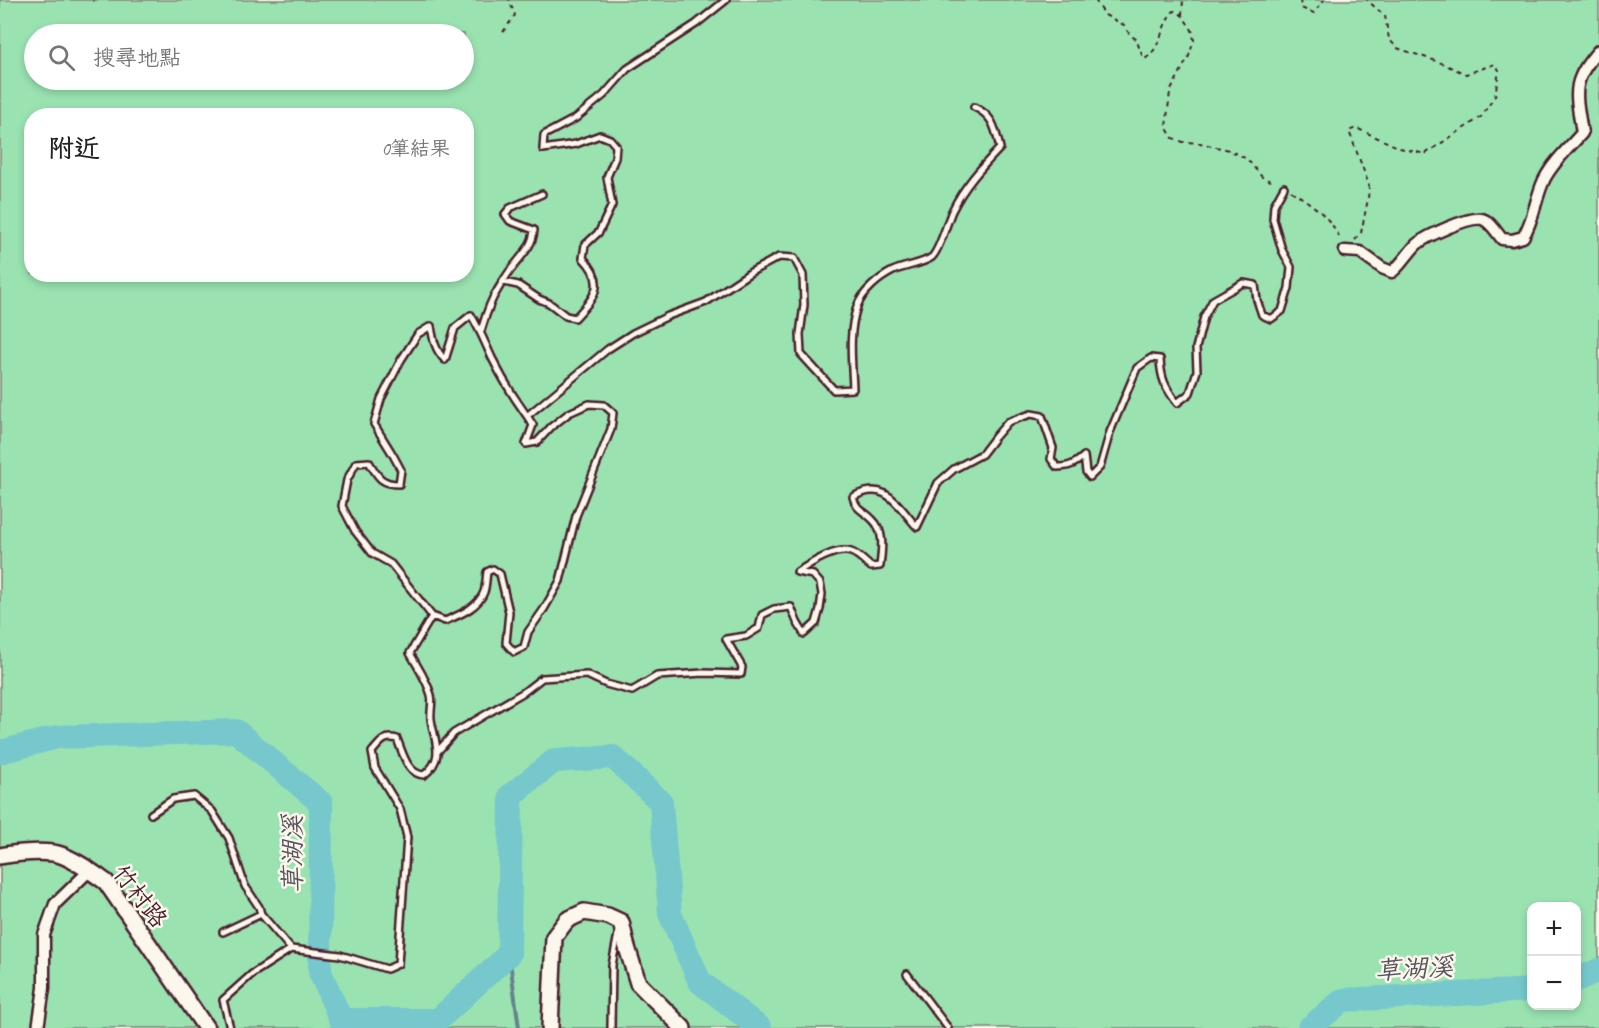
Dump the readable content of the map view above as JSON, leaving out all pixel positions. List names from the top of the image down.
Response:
{
  "streets": {
    "street": ["竹村路"]
  },
  "water": ["草湖溪"],
  "page": {
    "search": "搜尋地點",
    "heading": ["附近", "0筆結果"],
    "map_buttons": ["+", "−"]
  }
}
